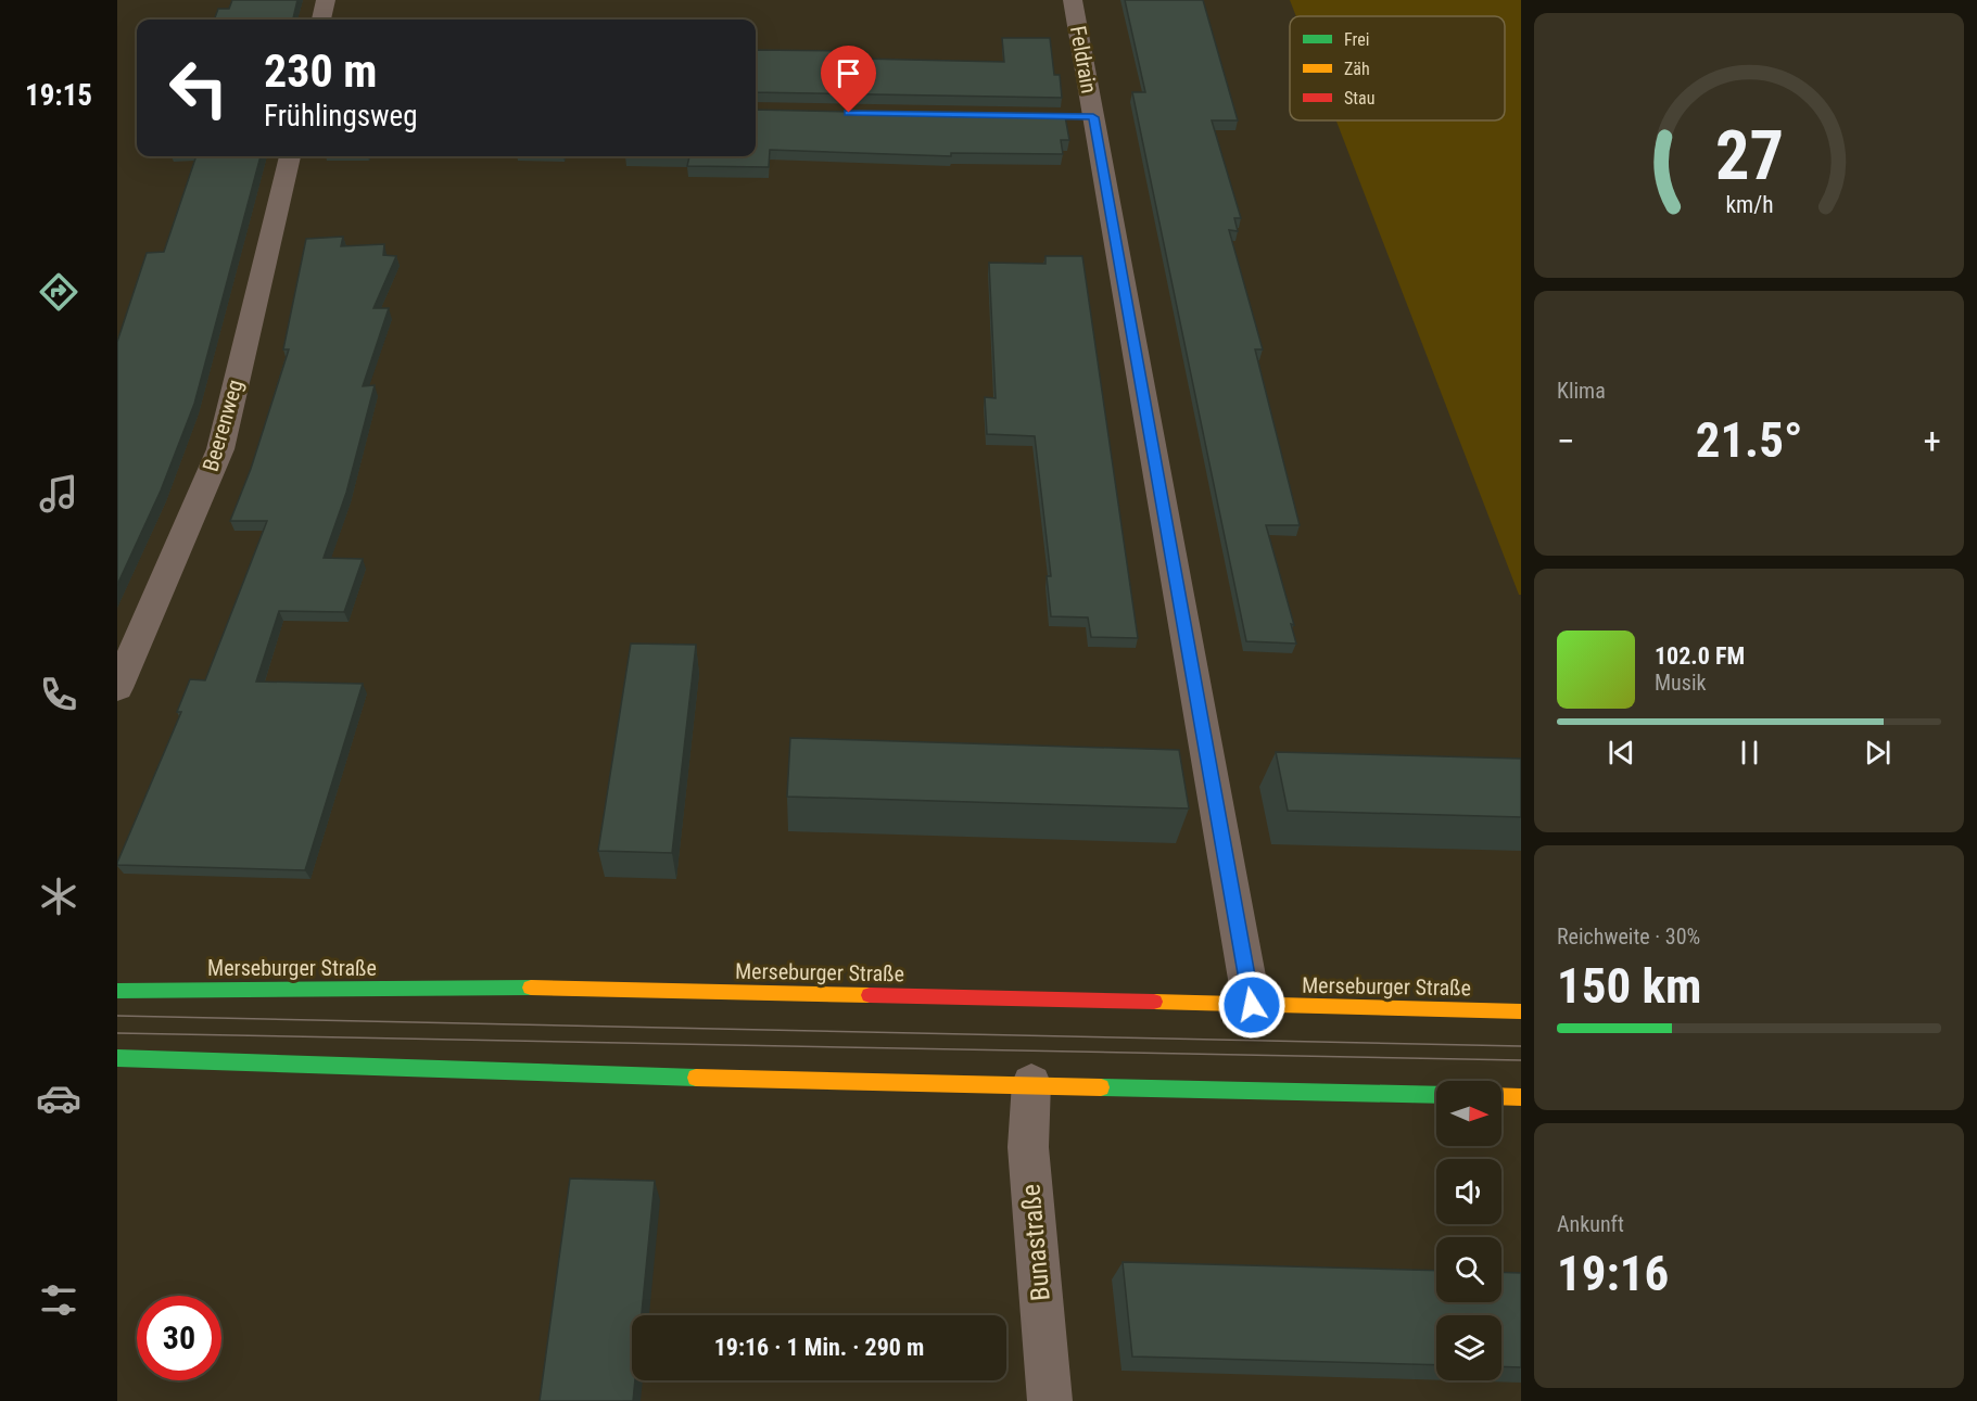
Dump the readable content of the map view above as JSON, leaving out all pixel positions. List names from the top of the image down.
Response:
{
  "streets": {
    "main road": ["Merseburger Straße"],
    "street": ["Feldrain", "Beerenweg", "Bunastraße"]
  },
  "crossings": [
    ["Feldrain", "Merseburger Straße"]
  ],
  "legend": ["Frei", "Zäh", "Stau"],
  "north": "right",
  "page": {
    "tabs": "19:15",
    "turn": ["230 m", "Frühlingsweg"],
    "tile": [
      "Klima",
      ["Reichweite · 30%", "150 km"],
      ["Ankunft", "19:16"]
    ],
    "heat": ["−", "21.5°", "+"],
    "song": ["102.0 FM", "Musik"],
    "limit": "30",
    "trip": "19:16 · 1 Min. · 290 m",
    "gauge": ["27", "km/h"]
  }
}
